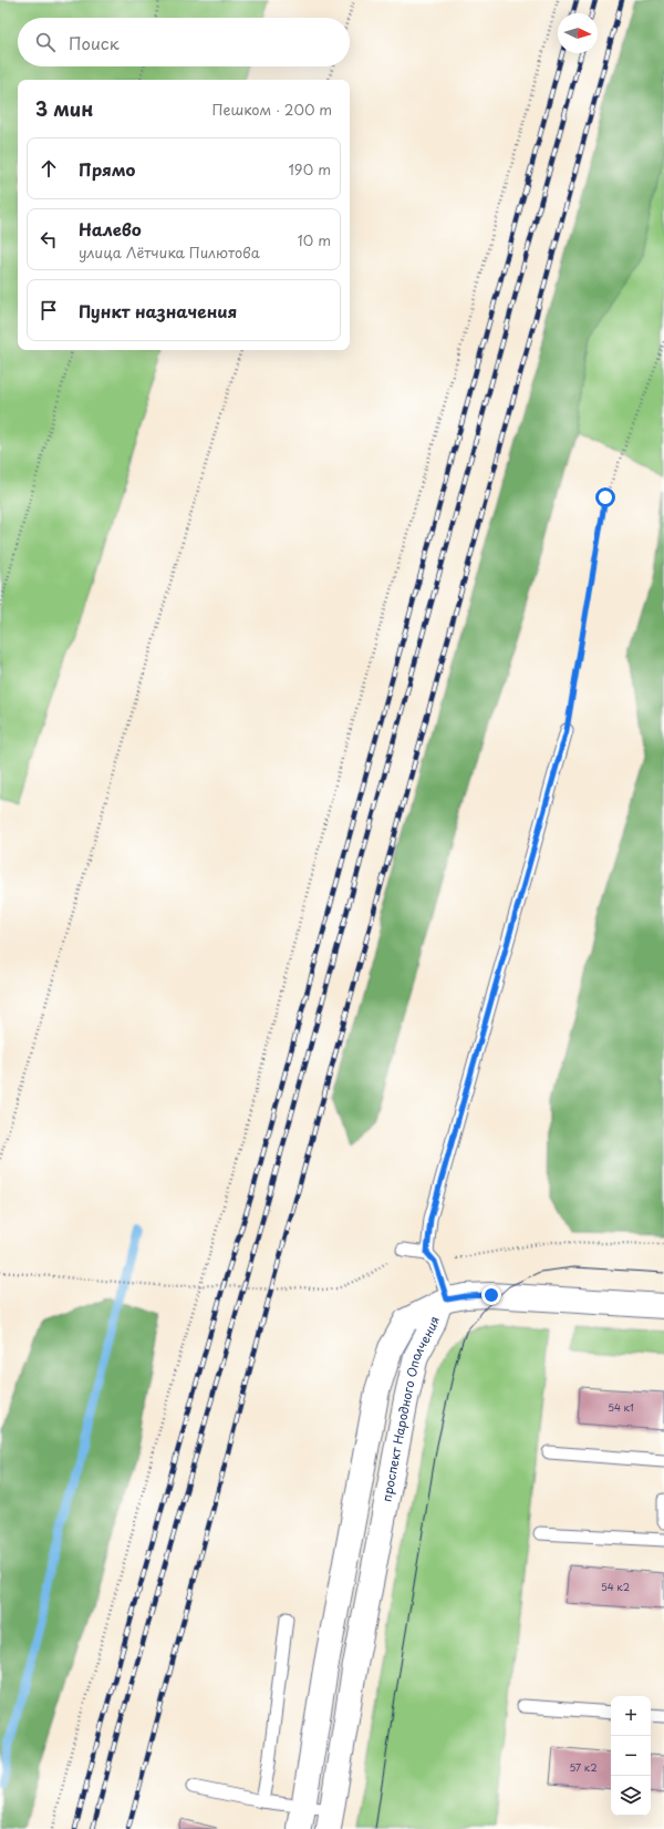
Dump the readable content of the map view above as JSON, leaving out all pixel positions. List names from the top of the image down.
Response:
{
  "streets": {
    "street": ["проспект Народного Ополчения"]
  },
  "house_numbers": ["54 к1", "54 к2", "57 к2"],
  "north": "right",
  "page": {
    "search": "Поиск",
    "heading": ["3 мин", "Пешком · 200 m"],
    "list": [
      ["Прямо", "190 m"],
      ["Налево", "улица Лётчика Пилютова", "10 m"],
      "Пункт назначения"
    ],
    "map_buttons": ["+", "−"]
  }
}
